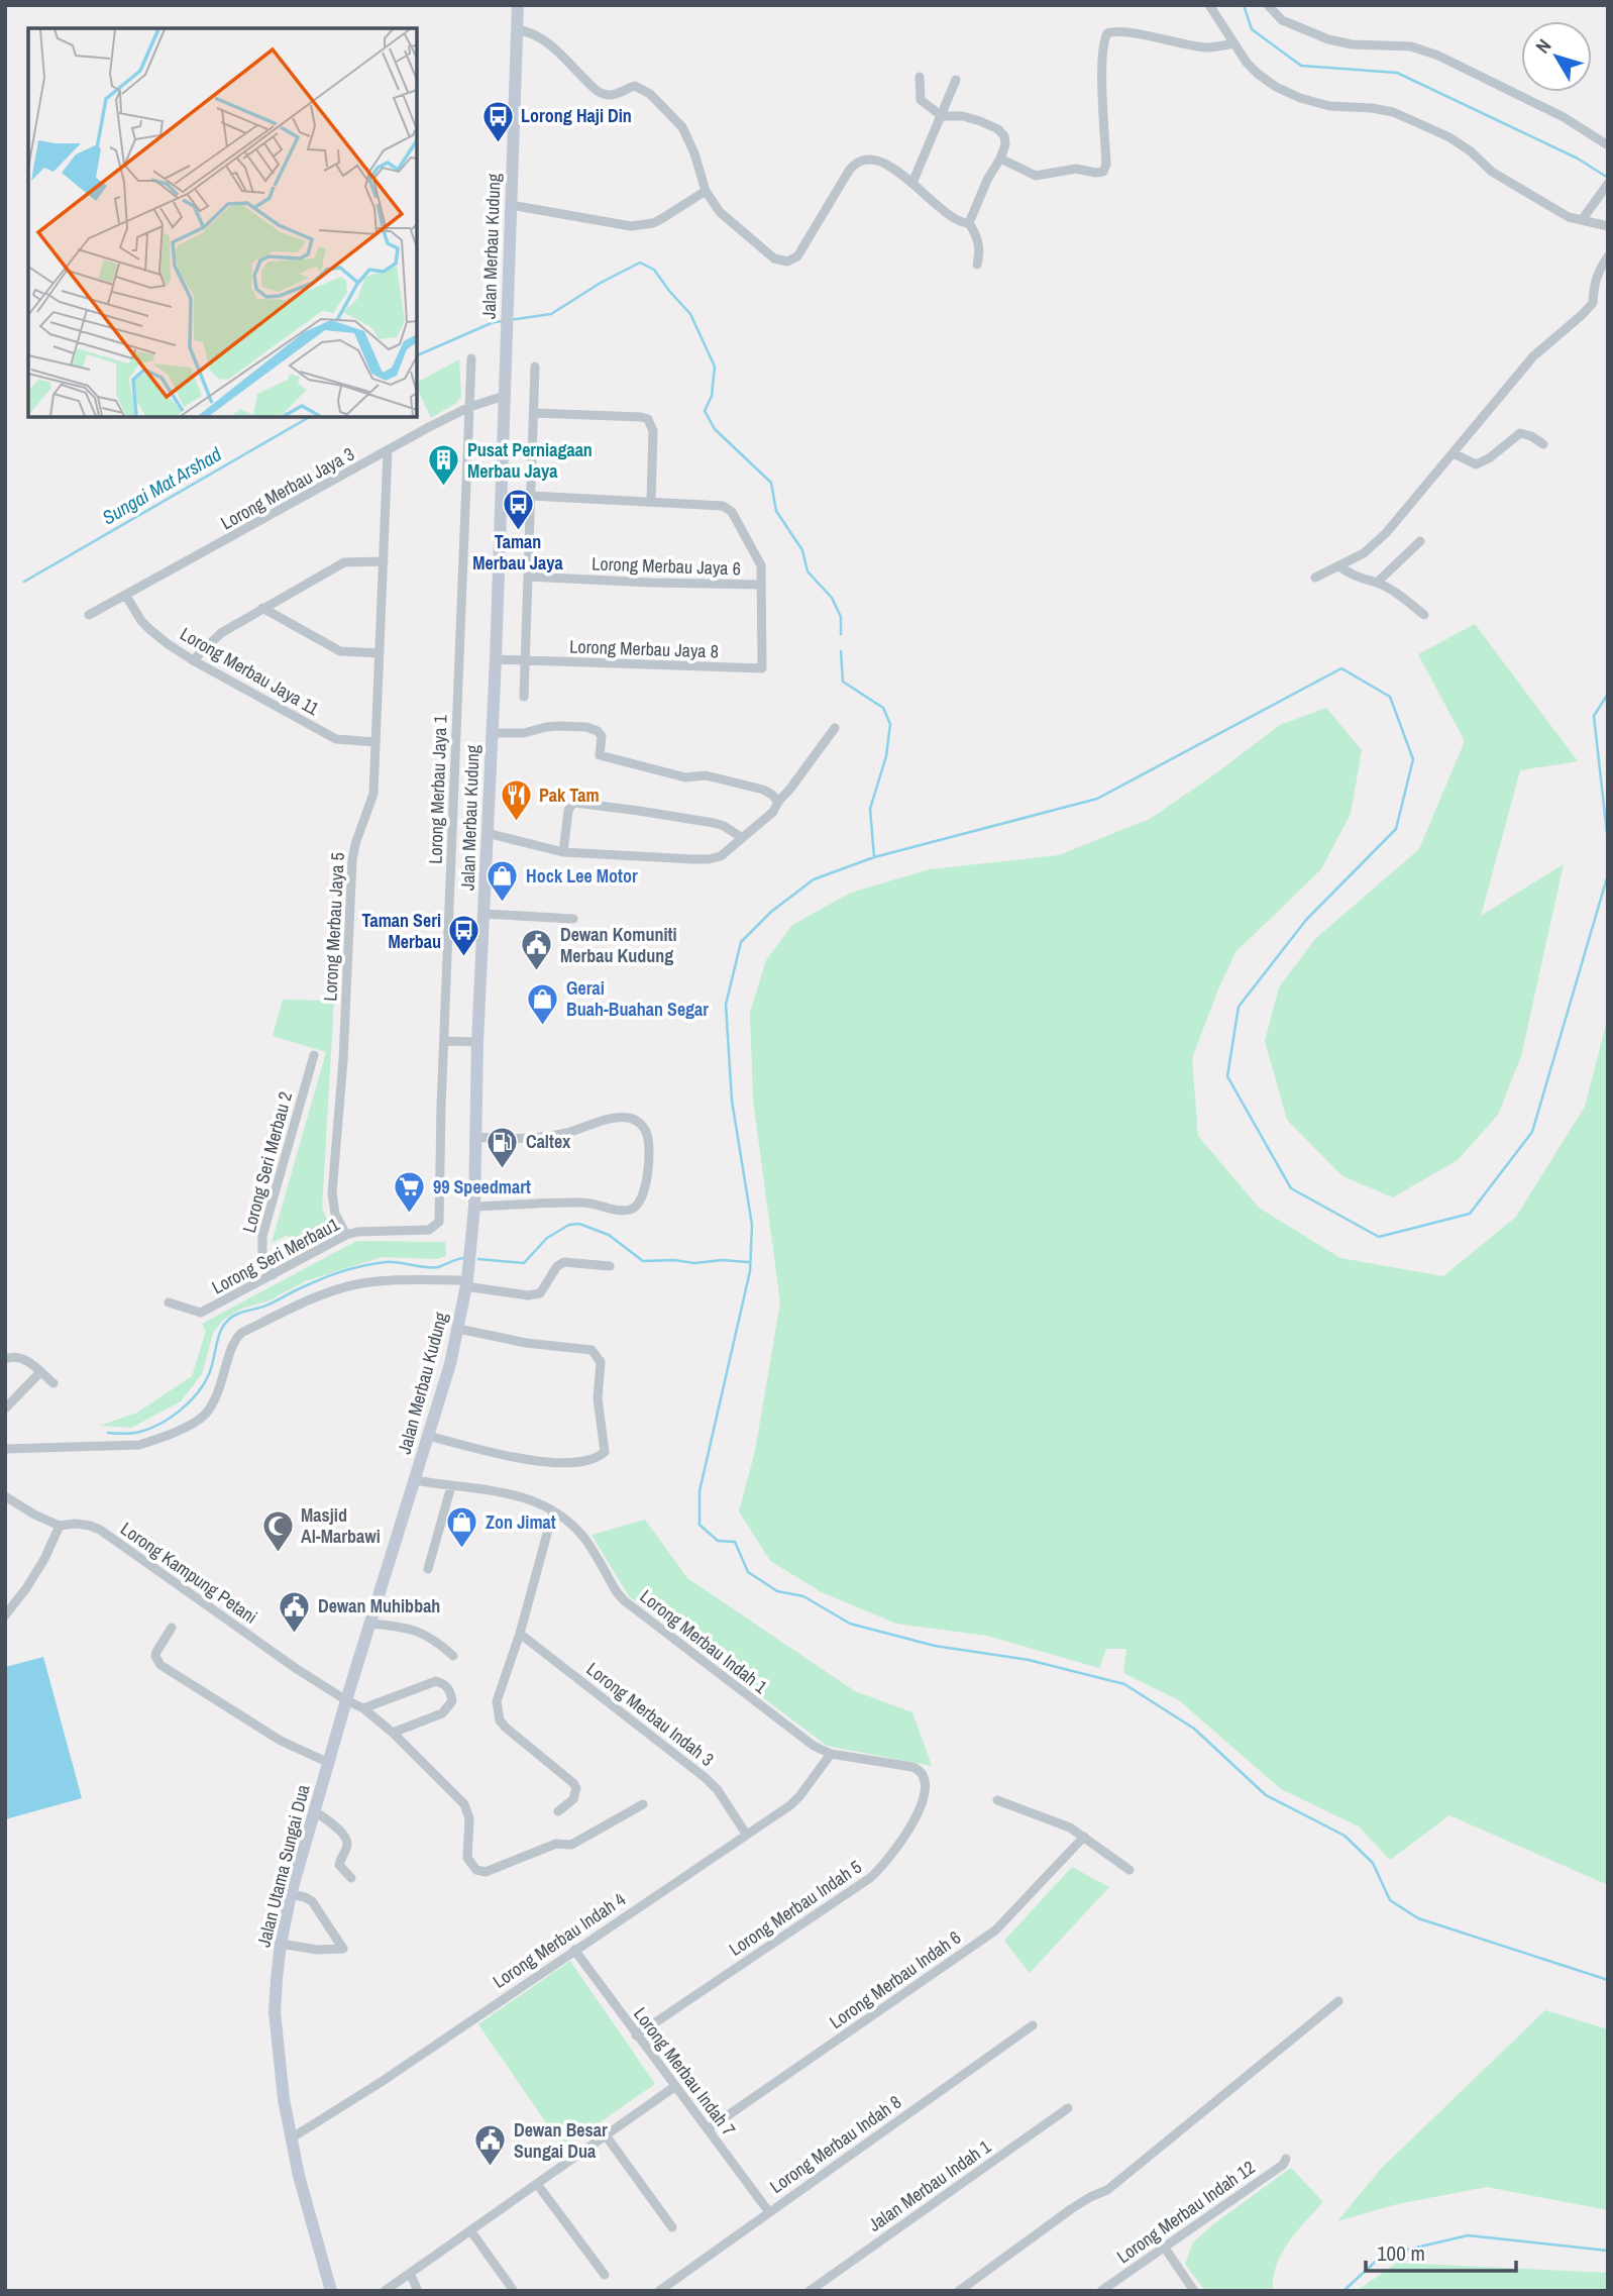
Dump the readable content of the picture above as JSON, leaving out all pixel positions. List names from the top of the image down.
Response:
{
  "streets": {
    "main road": ["Jalan Merbau Kudung", "Jalan Utama Sungai Dua"],
    "street": [
      "Lorong Merbau Jaya 3",
      "Lorong Merbau Jaya 6",
      "Lorong Merbau Jaya 8",
      "Lorong Merbau Jaya 11",
      "Lorong Merbau Jaya 1",
      "Lorong Merbau Jaya 5",
      "Lorong Seri Merbau 2",
      "Lorong Seri Merbau1",
      "Lorong Kampung Petani",
      "Lorong Merbau Indah 1",
      "Lorong Merbau Indah 3",
      "Lorong Merbau Indah 5",
      "Lorong Merbau Indah 4",
      "Lorong Merbau Indah 6",
      "Lorong Merbau Indah 7",
      "Lorong Merbau Indah 8",
      "Jalan Merbau Indah 1",
      "Lorong Merbau Indah 12"
    ]
  },
  "crossings": [
    ["Jalan Merbau Kudung", "Lorong Merbau Jaya 3"],
    ["Jalan Merbau Kudung", "Lorong Merbau Jaya 8"],
    ["Jalan Merbau Kudung", "Lorong Kampung Petani"],
    ["Jalan Merbau Kudung", "Lorong Merbau Indah 1"],
    ["Jalan Merbau Kudung", "Jalan Utama Sungai Dua"],
    ["Lorong Merbau Jaya 3", "Lorong Merbau Jaya 11"],
    ["Lorong Merbau Jaya 3", "Lorong Merbau Jaya 1"],
    ["Lorong Merbau Jaya 3", "Lorong Merbau Jaya 5"],
    ["Lorong Merbau Jaya 6", "Lorong Merbau Jaya 8"],
    ["Lorong Merbau Jaya 11", "Lorong Merbau Jaya 5"],
    ["Lorong Merbau Jaya 1", "Lorong Seri Merbau1"],
    ["Lorong Merbau Jaya 5", "Lorong Seri Merbau1"],
    ["Lorong Seri Merbau 2", "Lorong Seri Merbau1"],
    ["Lorong Kampung Petani", "Jalan Utama Sungai Dua"],
    ["Lorong Merbau Indah 1", "Lorong Merbau Indah 5"],
    ["Lorong Merbau Indah 1", "Lorong Merbau Indah 4"],
    ["Lorong Merbau Indah 3", "Lorong Merbau Indah 4"],
    ["Jalan Utama Sungai Dua", "Lorong Merbau Indah 4"],
    ["Lorong Merbau Indah 5", "Lorong Merbau Indah 7"],
    ["Lorong Merbau Indah 4", "Lorong Merbau Indah 7"],
    ["Lorong Merbau Indah 6", "Lorong Merbau Indah 7"],
    ["Lorong Merbau Indah 7", "Lorong Merbau Indah 8"]
  ],
  "water": ["Sungai Mat Arshad"],
  "places": {
    "bus stop": ["Lorong Haji Din", "Taman Merbau Jaya", "Taman Seri Merbau"],
    "building": ["Pusat Perniagaan Merbau Jaya"],
    "restaurant": ["Pak Tam"],
    "shop": ["Hock Lee Motor", "Gerai Buah-Buahan Segar", "Zon Jimat"],
    "public building": ["Dewan Komuniti Merbau Kudung", "Dewan Muhibbah", "Dewan Besar Sungai Dua"],
    "fuel station": ["Caltex"],
    "supermarket": ["99 Speedmart"],
    "mosque": ["Masjid Al-Marbawi"]
  },
  "scale_bar": "100 m",
  "north": "top left"
}
